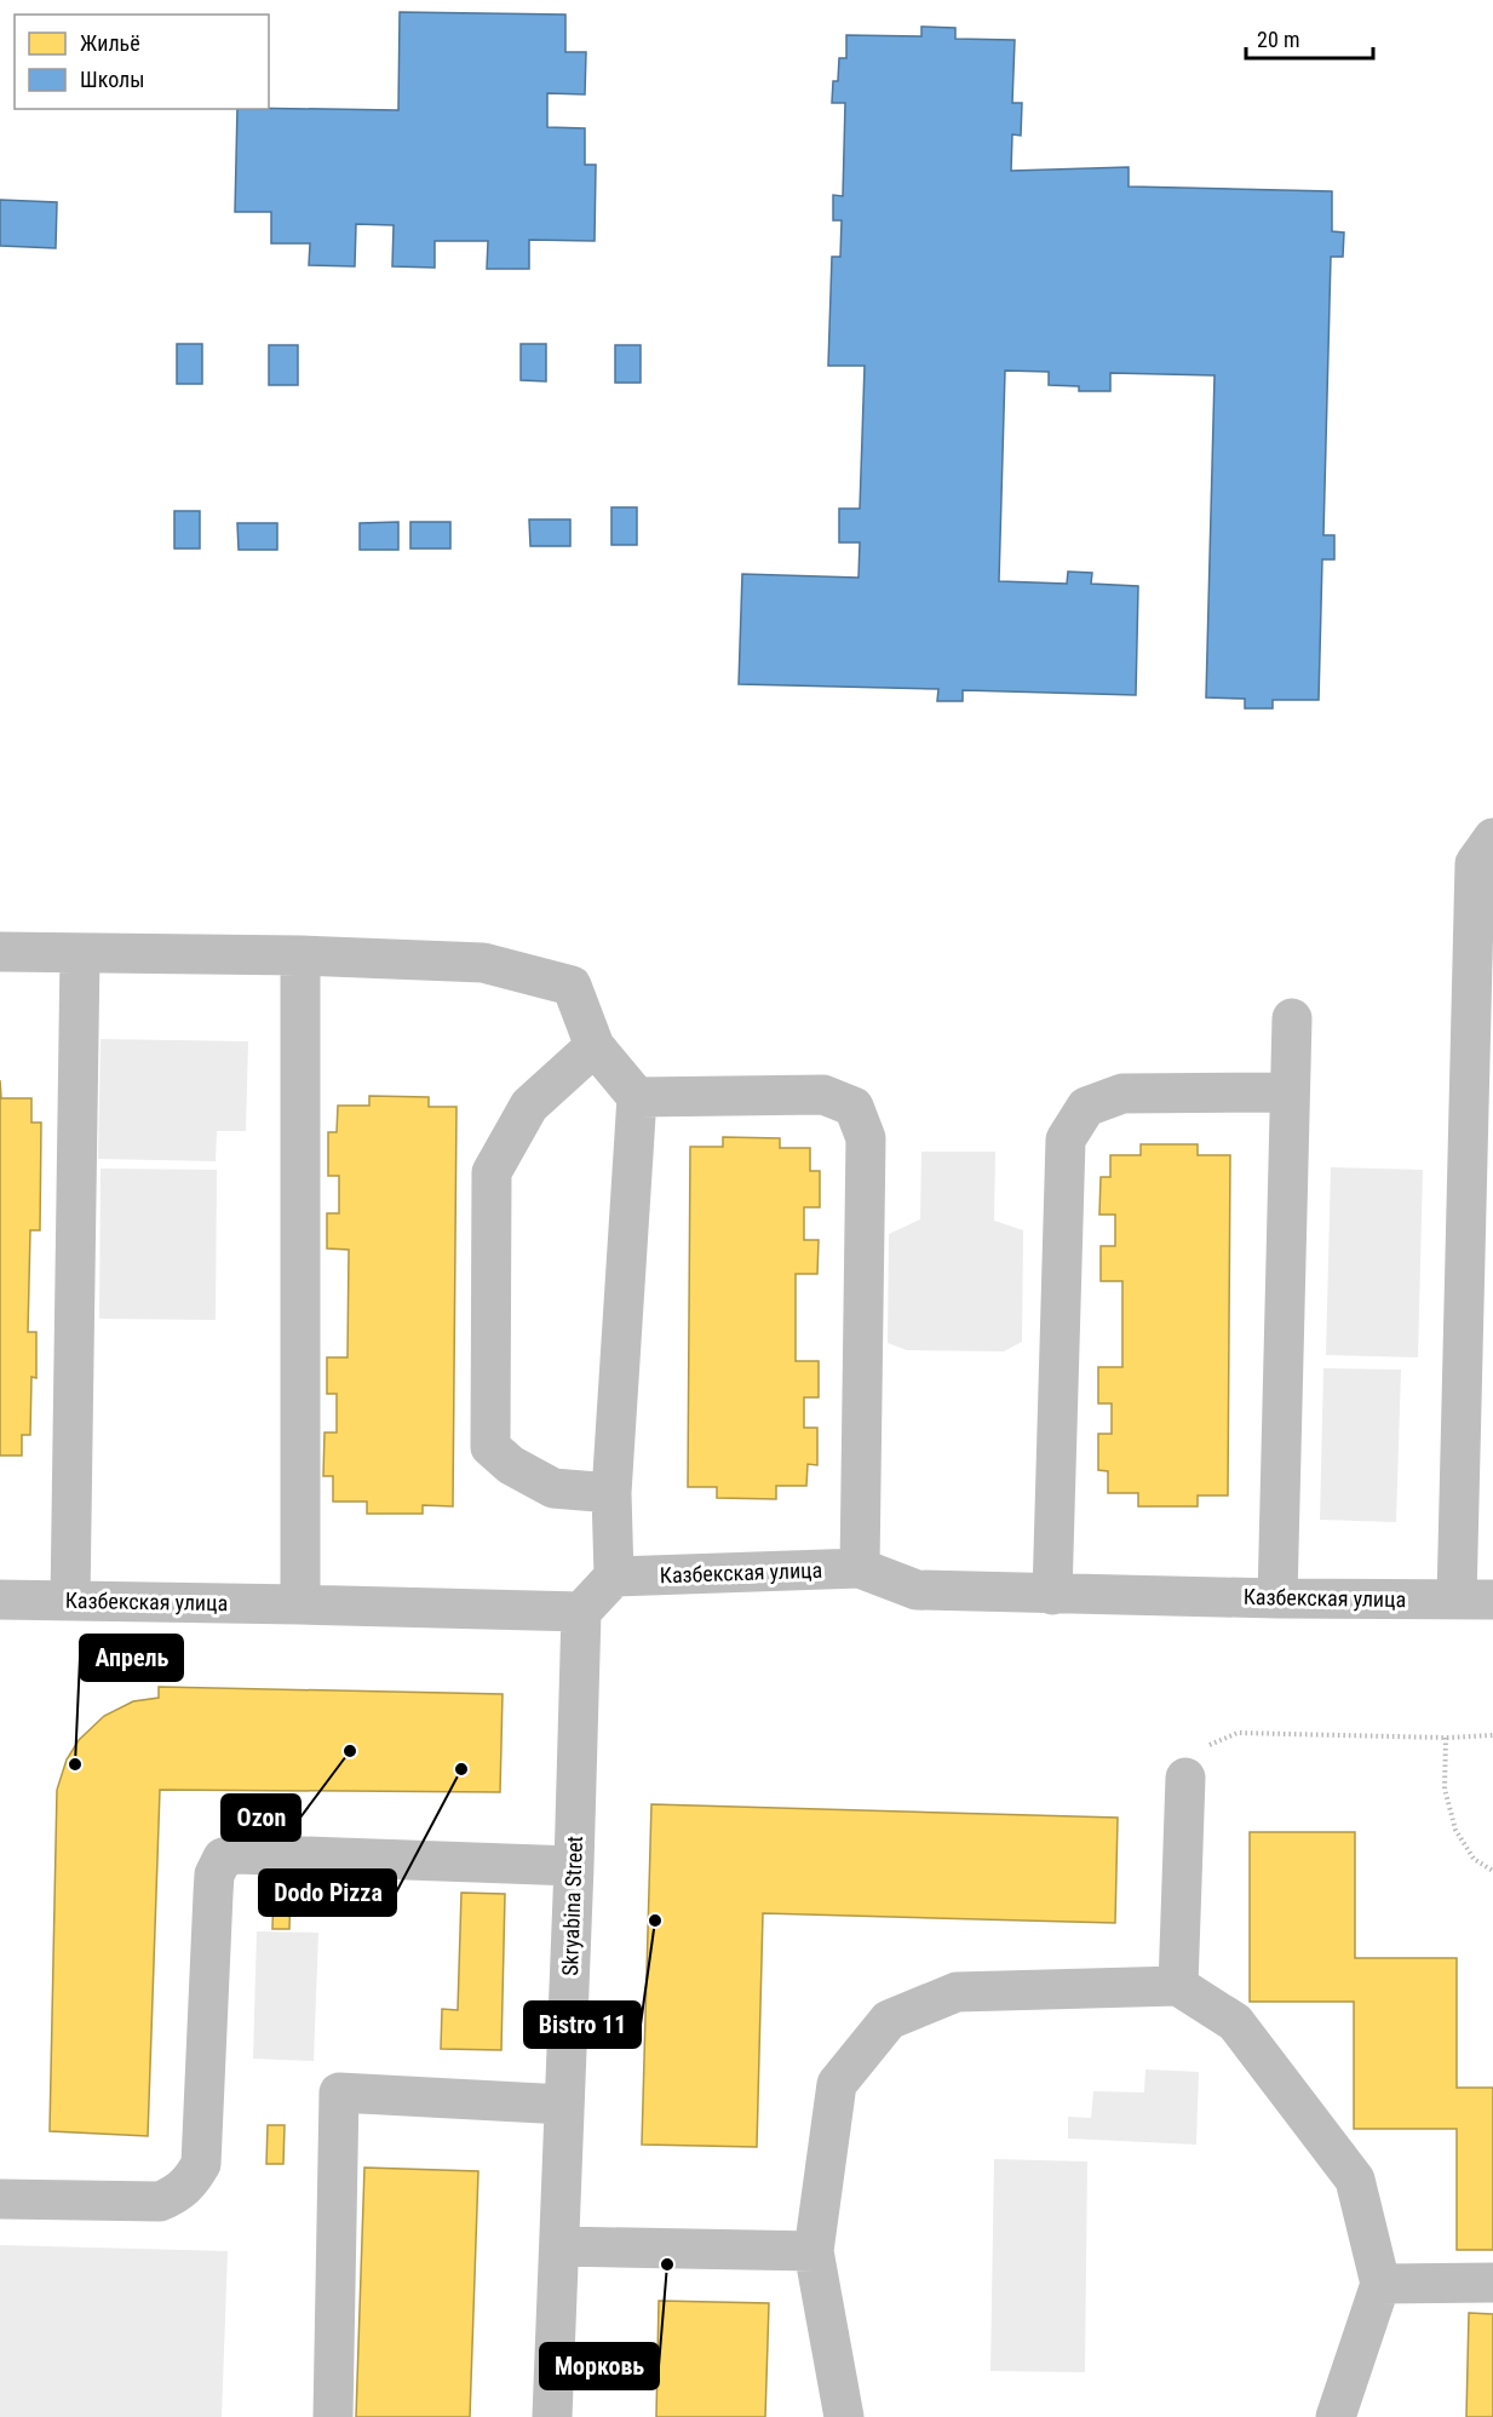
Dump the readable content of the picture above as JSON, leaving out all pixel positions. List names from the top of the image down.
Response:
{
  "streets": {
    "street": ["Казбекская улица", "Skryabina Street"]
  },
  "crossings": [
    ["Казбекская улица", "Skryabina Street"]
  ],
  "places": [
    "Ozon",
    "Апрель",
    "Dodo Pizza",
    "Bistro 11",
    "Морковь"
  ],
  "legend": ["Жильё", "Школы"],
  "scale_bar": "20 m"
}
